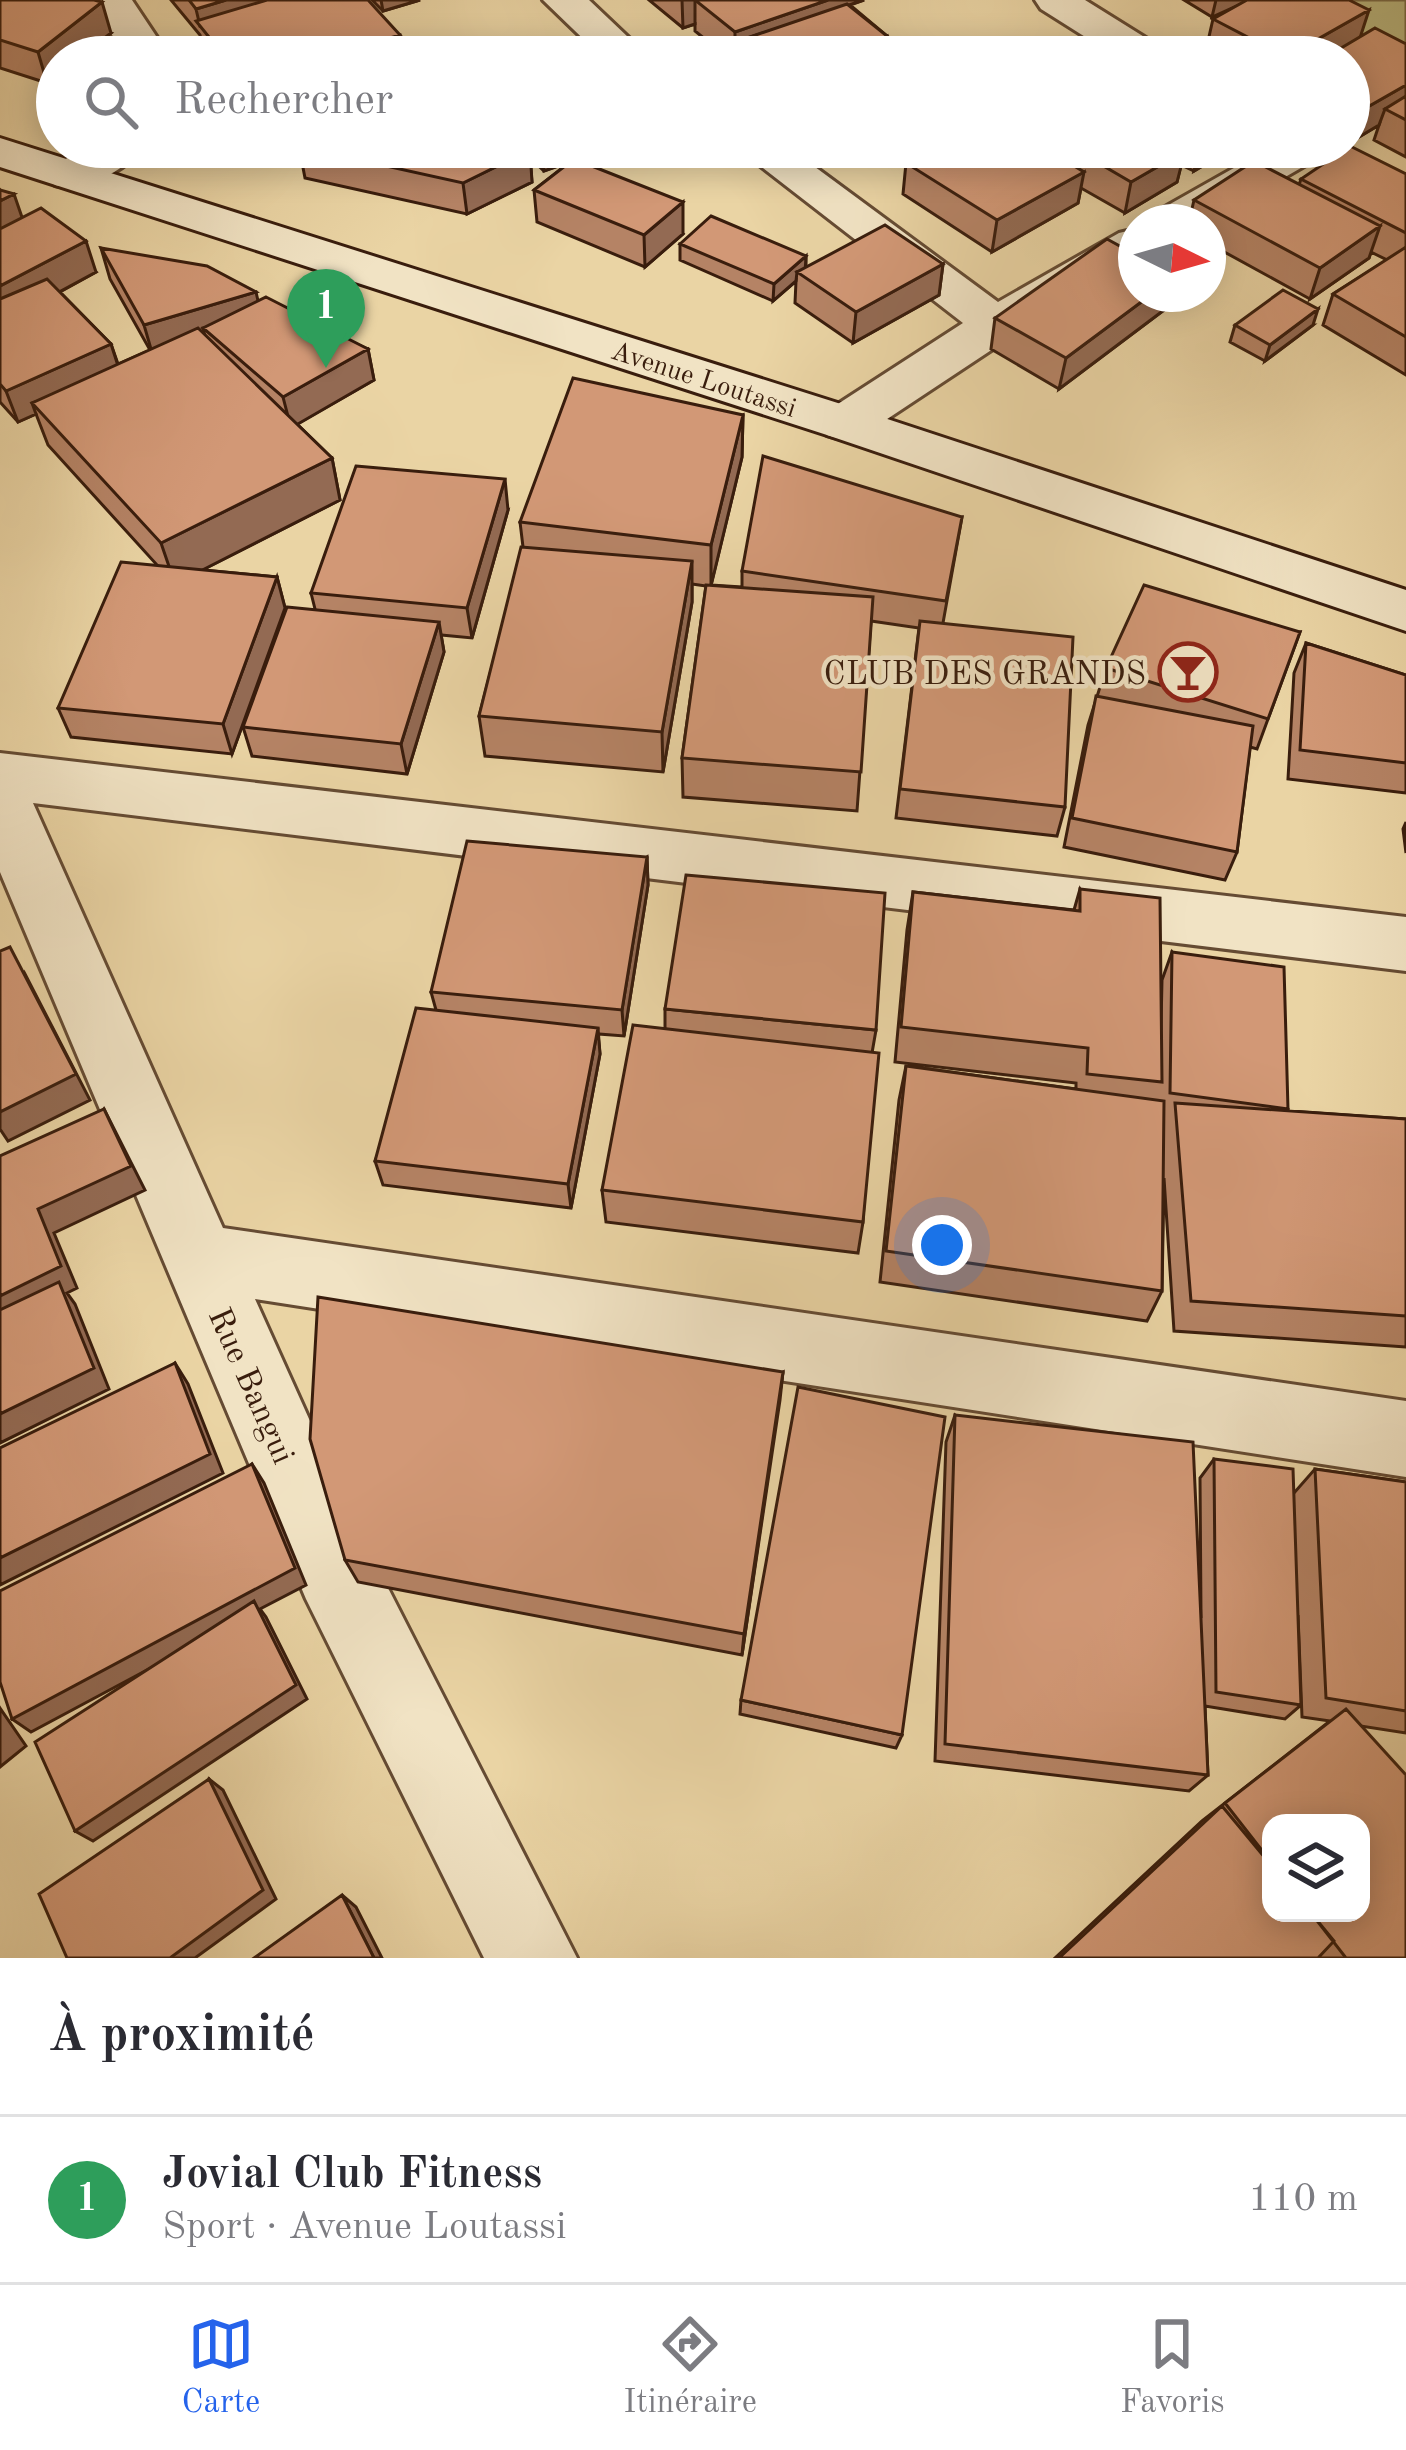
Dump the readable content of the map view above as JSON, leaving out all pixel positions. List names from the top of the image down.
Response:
{
  "streets": {
    "street": ["Avenue Loutassi", "Rue Bangui"]
  },
  "places": {
    "bar": ["CLUB DES GRANDS"]
  },
  "north": "right",
  "page": {
    "search": "Rechercher",
    "pins": "1",
    "heading": "À proximité",
    "list": [
      {
        "mark": "1",
        "name": "Jovial Club Fitness",
        "note": "Sport · Avenue Loutassi",
        "value": "110 m"
      }
    ],
    "nav": ["Carte", "Itinéraire", "Favoris"]
  }
}
